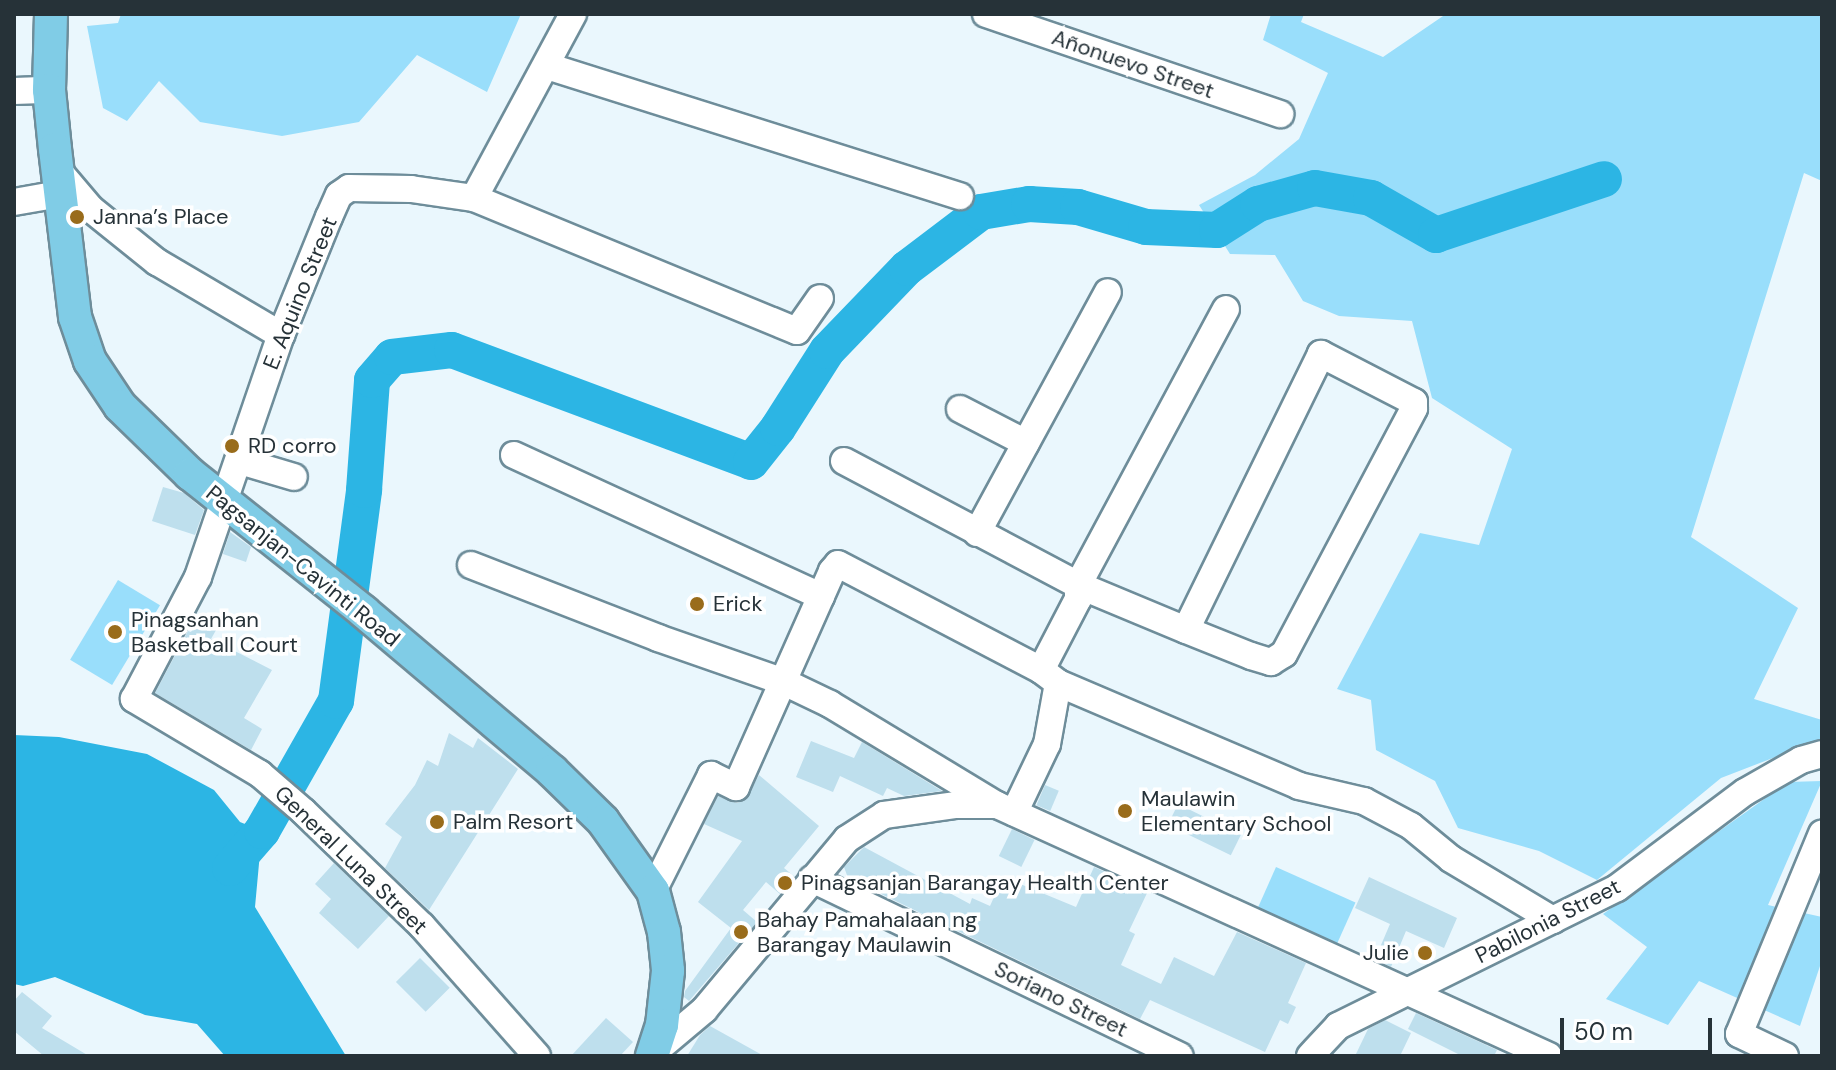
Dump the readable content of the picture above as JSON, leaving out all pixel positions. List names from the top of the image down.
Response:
{
  "streets": {
    "main road": ["Pagsanjan-Cavinti Road"],
    "street": [
      "Añonuevo Street",
      "E. Aquino Street",
      "General Luna Street",
      "Pabilonia Street",
      "Soriano Street"
    ]
  },
  "crossings": [
    ["E. Aquino Street", "Pagsanjan-Cavinti Road"],
    ["E. Aquino Street", "General Luna Street"]
  ],
  "places": [
    "Janna’s Place",
    "RD corro",
    "Erick",
    "Pinagsanhan Basketball Court",
    "Maulawin Elementary School",
    "Palm Resort",
    "Pinagsanjan Barangay Health Center",
    "Bahay Pamahalaan ng Barangay Maulawin",
    "Julie"
  ],
  "scale_bar": "50 m"
}
